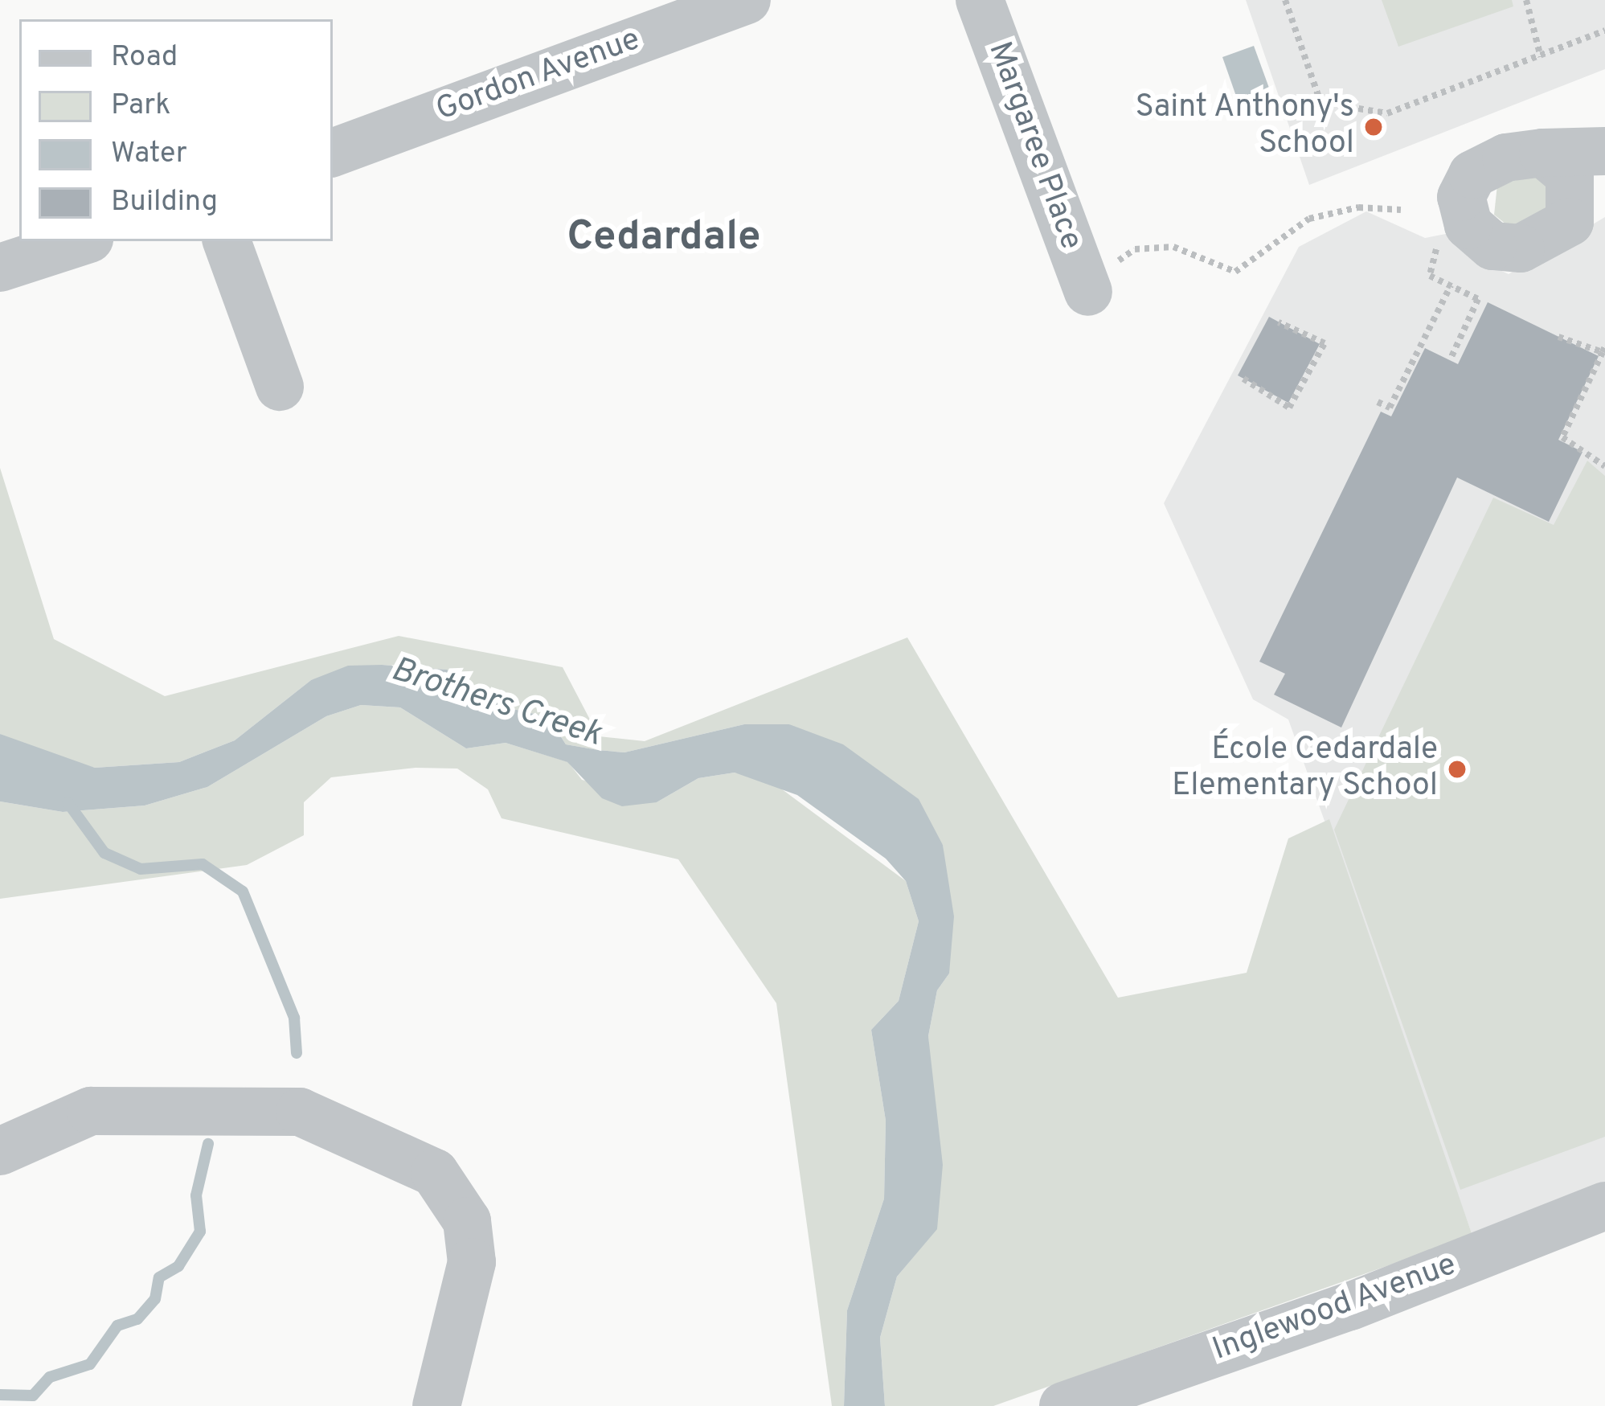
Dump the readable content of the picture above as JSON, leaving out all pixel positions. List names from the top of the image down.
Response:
{
  "streets": {
    "street": ["Gordon Avenue", "Margaree Place", "Inglewood Avenue"]
  },
  "districts": ["Cedardale"],
  "water": ["Brothers Creek"],
  "places": ["Saint Anthony's School", "École Cedardale Elementary School"],
  "legend": [
    "Road",
    "Park",
    "Water",
    "Building"
  ]
}
